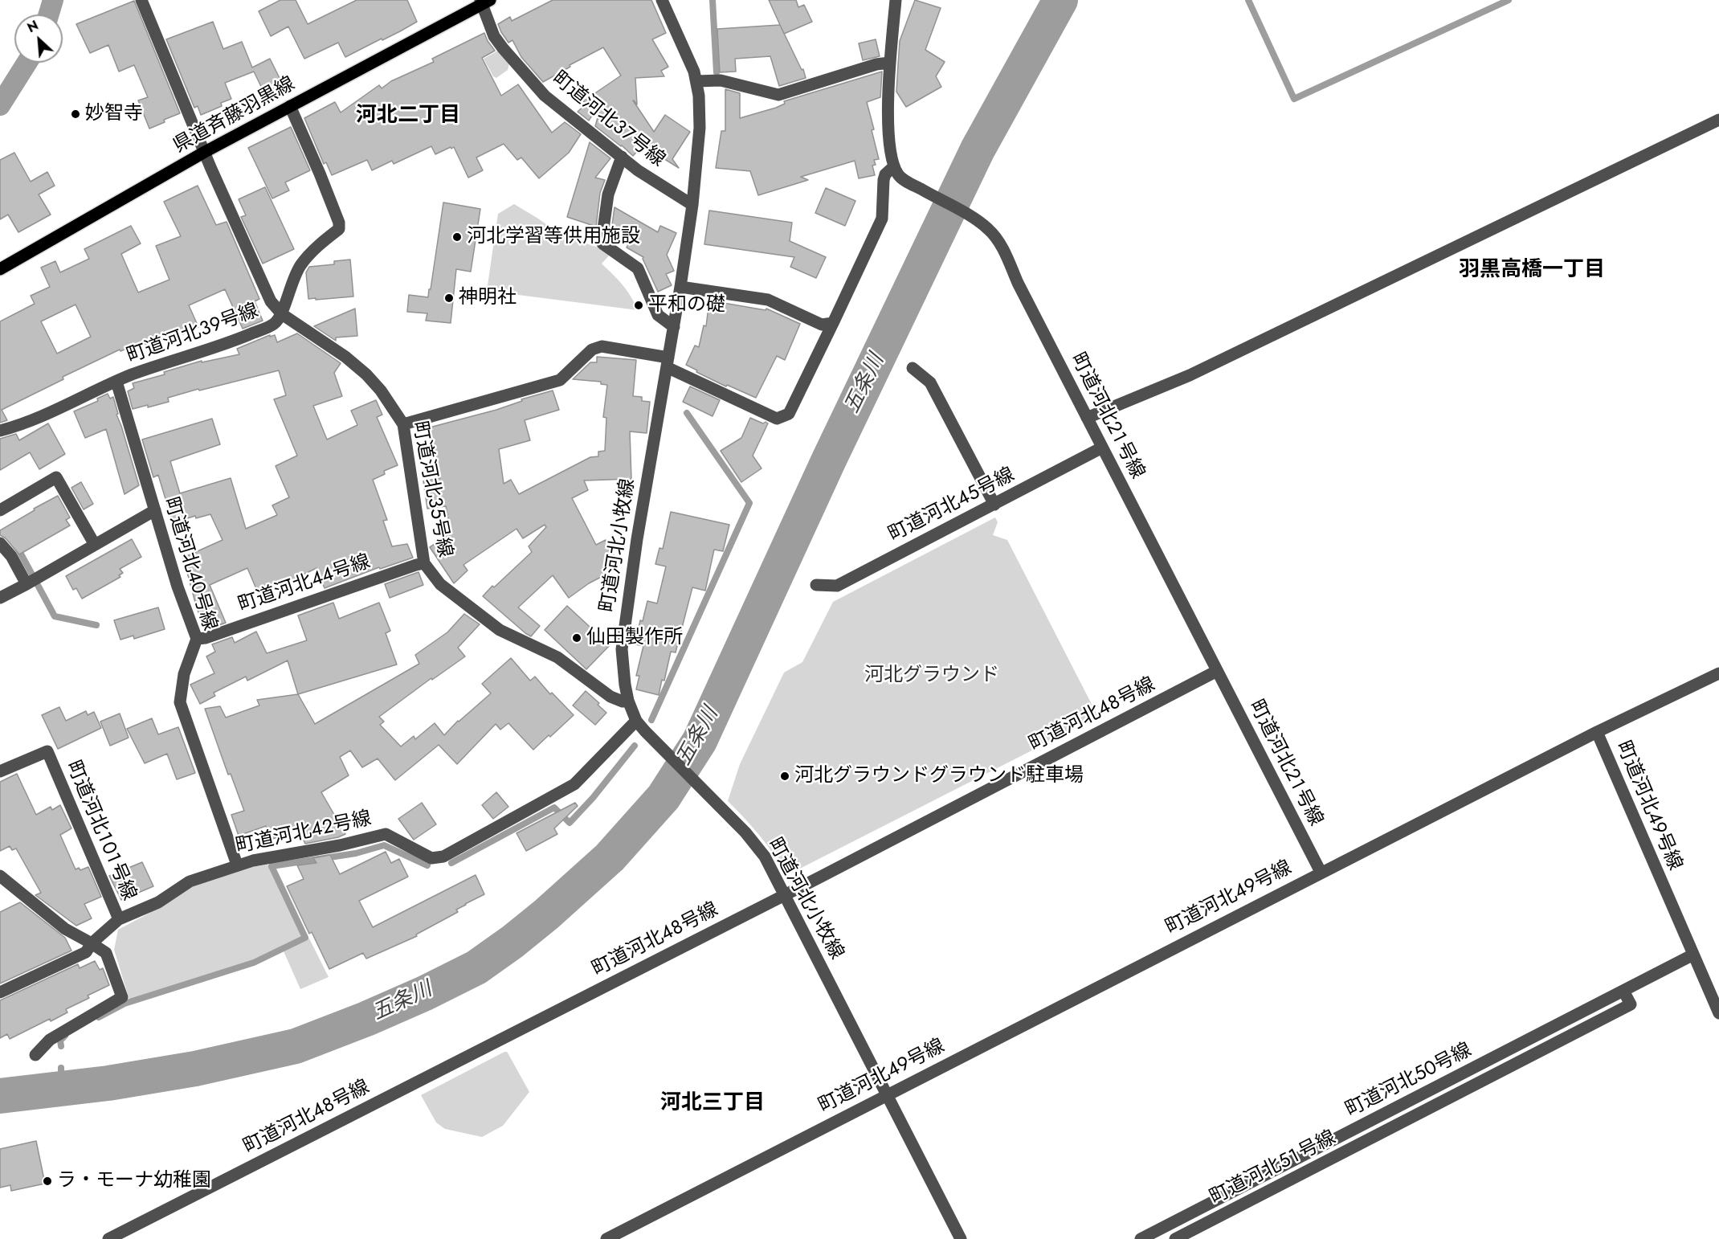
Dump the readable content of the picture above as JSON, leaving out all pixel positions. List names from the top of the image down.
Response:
{
  "streets": {
    "main road": ["県道斉藤羽黒線"],
    "street": [
      "町道河北３７号線",
      "町道河北３９号線",
      "町道河北２１号線",
      "町道河北３５号線",
      "町道河北４５号線",
      "町道河北小牧線",
      "町道河北４０号線",
      "町道河北４４号線",
      "町道河北４８号線",
      "町道河北４９号線",
      "町道河北１０１号線",
      "町道河北４２号線",
      "町道河北５０号線",
      "町道河北５１号線"
    ]
  },
  "crossings": [
    ["県道斉藤羽黒線", "町道河北３７号線"],
    ["県道斉藤羽黒線", "町道河北３９号線"],
    ["県道斉藤羽黒線", "町道河北３５号線"],
    ["町道河北３７号線", "町道河北小牧線"],
    ["町道河北３９号線", "町道河北３５号線"],
    ["町道河北３９号線", "町道河北４０号線"],
    ["町道河北２１号線", "町道河北４５号線"],
    ["町道河北２１号線", "町道河北４８号線"],
    ["町道河北２１号線", "町道河北４９号線"],
    ["町道河北３５号線", "町道河北小牧線"],
    ["町道河北３５号線", "町道河北４４号線"],
    ["町道河北小牧線", "町道河北４８号線"],
    ["町道河北小牧線", "町道河北４９号線"],
    ["町道河北小牧線", "町道河北４２号線"],
    ["町道河北４０号線", "町道河北４４号線"],
    ["町道河北４０号線", "町道河北４２号線"],
    ["町道河北４９号線", "町道河北５０号線"],
    ["町道河北１０１号線", "町道河北４２号線"],
    ["町道河北５０号線", "町道河北５１号線"]
  ],
  "districts": ["河北二丁目", "羽黒高橋一丁目", "河北三丁目"],
  "water": ["五条川"],
  "parks": ["河北グラウンド"],
  "places": [
    "妙智寺",
    "河北学習等供用施設",
    "神明社",
    "平和の礎",
    "仙田製作所",
    "河北グラウンドグラウンド駐車場",
    "ラ・モーナ幼稚園"
  ],
  "north": "top left"
}
